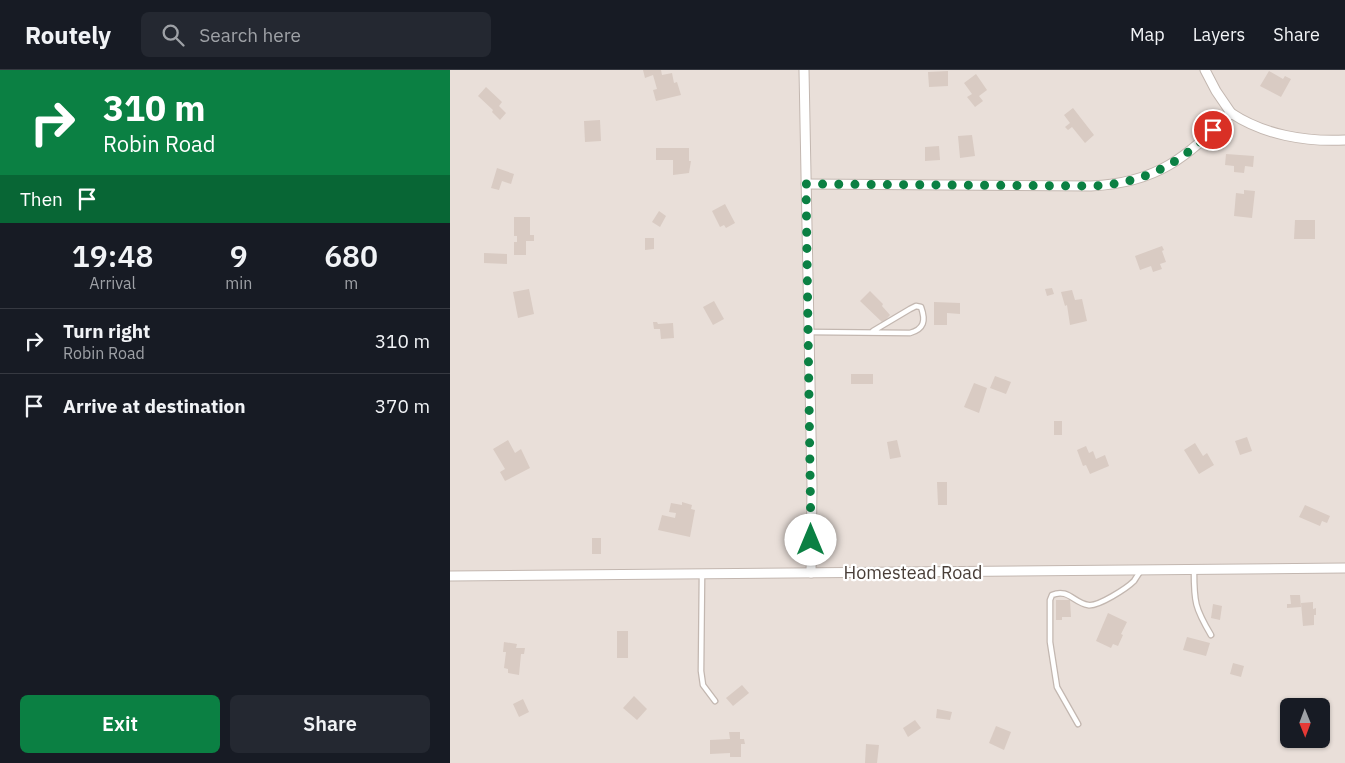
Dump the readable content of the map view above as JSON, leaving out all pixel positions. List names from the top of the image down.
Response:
{
  "streets": {
    "street": ["Homestead Road"]
  },
  "north": "bottom",
  "page": {
    "header": "Routely",
    "search": "Search here",
    "nav": ["Map", "Layers", "Share"],
    "turn": ["310 m", "Robin Road"],
    "then": "Then",
    "eta": [
      "19:48",
      "Arrival",
      "9",
      "min",
      "680",
      "m"
    ],
    "list": [
      {
        "name": "Turn right",
        "note": "Robin Road",
        "value": "310 m"
      },
      {
        "name": "Arrive at destination",
        "value": "370 m"
      }
    ],
    "buttons": ["Exit", "Share"]
  }
}
